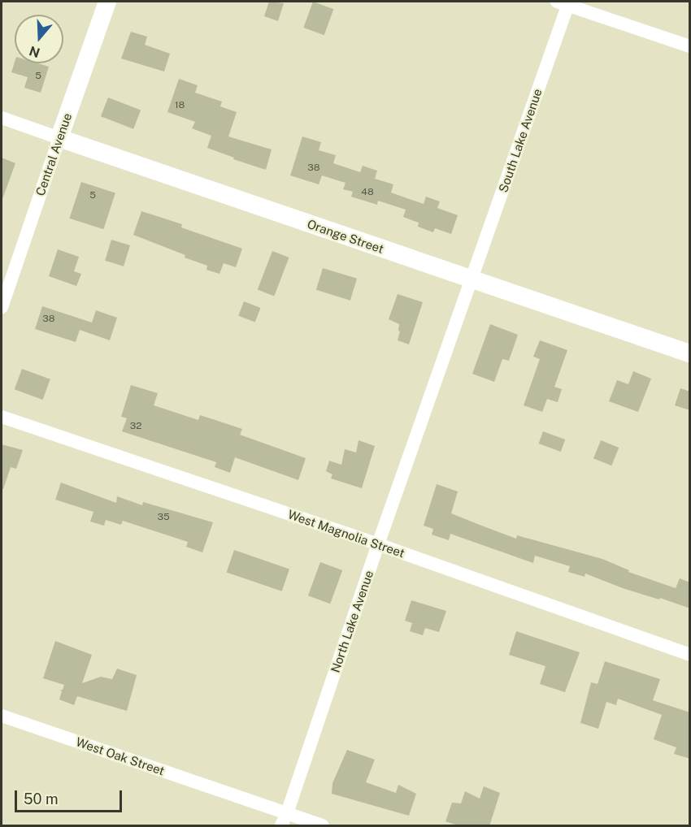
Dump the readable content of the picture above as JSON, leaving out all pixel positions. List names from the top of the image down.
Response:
{
  "streets": {
    "street": [
      "South Lake Avenue",
      "Central Avenue",
      "Orange Street",
      "West Magnolia Street",
      "North Lake Avenue",
      "West Oak Street"
    ]
  },
  "crossings": [
    ["South Lake Avenue", "Orange Street"],
    ["South Lake Avenue", "North Lake Avenue"],
    ["Central Avenue", "Orange Street"],
    ["Orange Street", "North Lake Avenue"],
    ["West Magnolia Street", "North Lake Avenue"],
    ["North Lake Avenue", "West Oak Street"]
  ],
  "house_numbers": [
    "5",
    "18",
    "38",
    "48",
    "5",
    "38",
    "32",
    "35"
  ],
  "scale_bar": "50 m",
  "north": "bottom"
}
